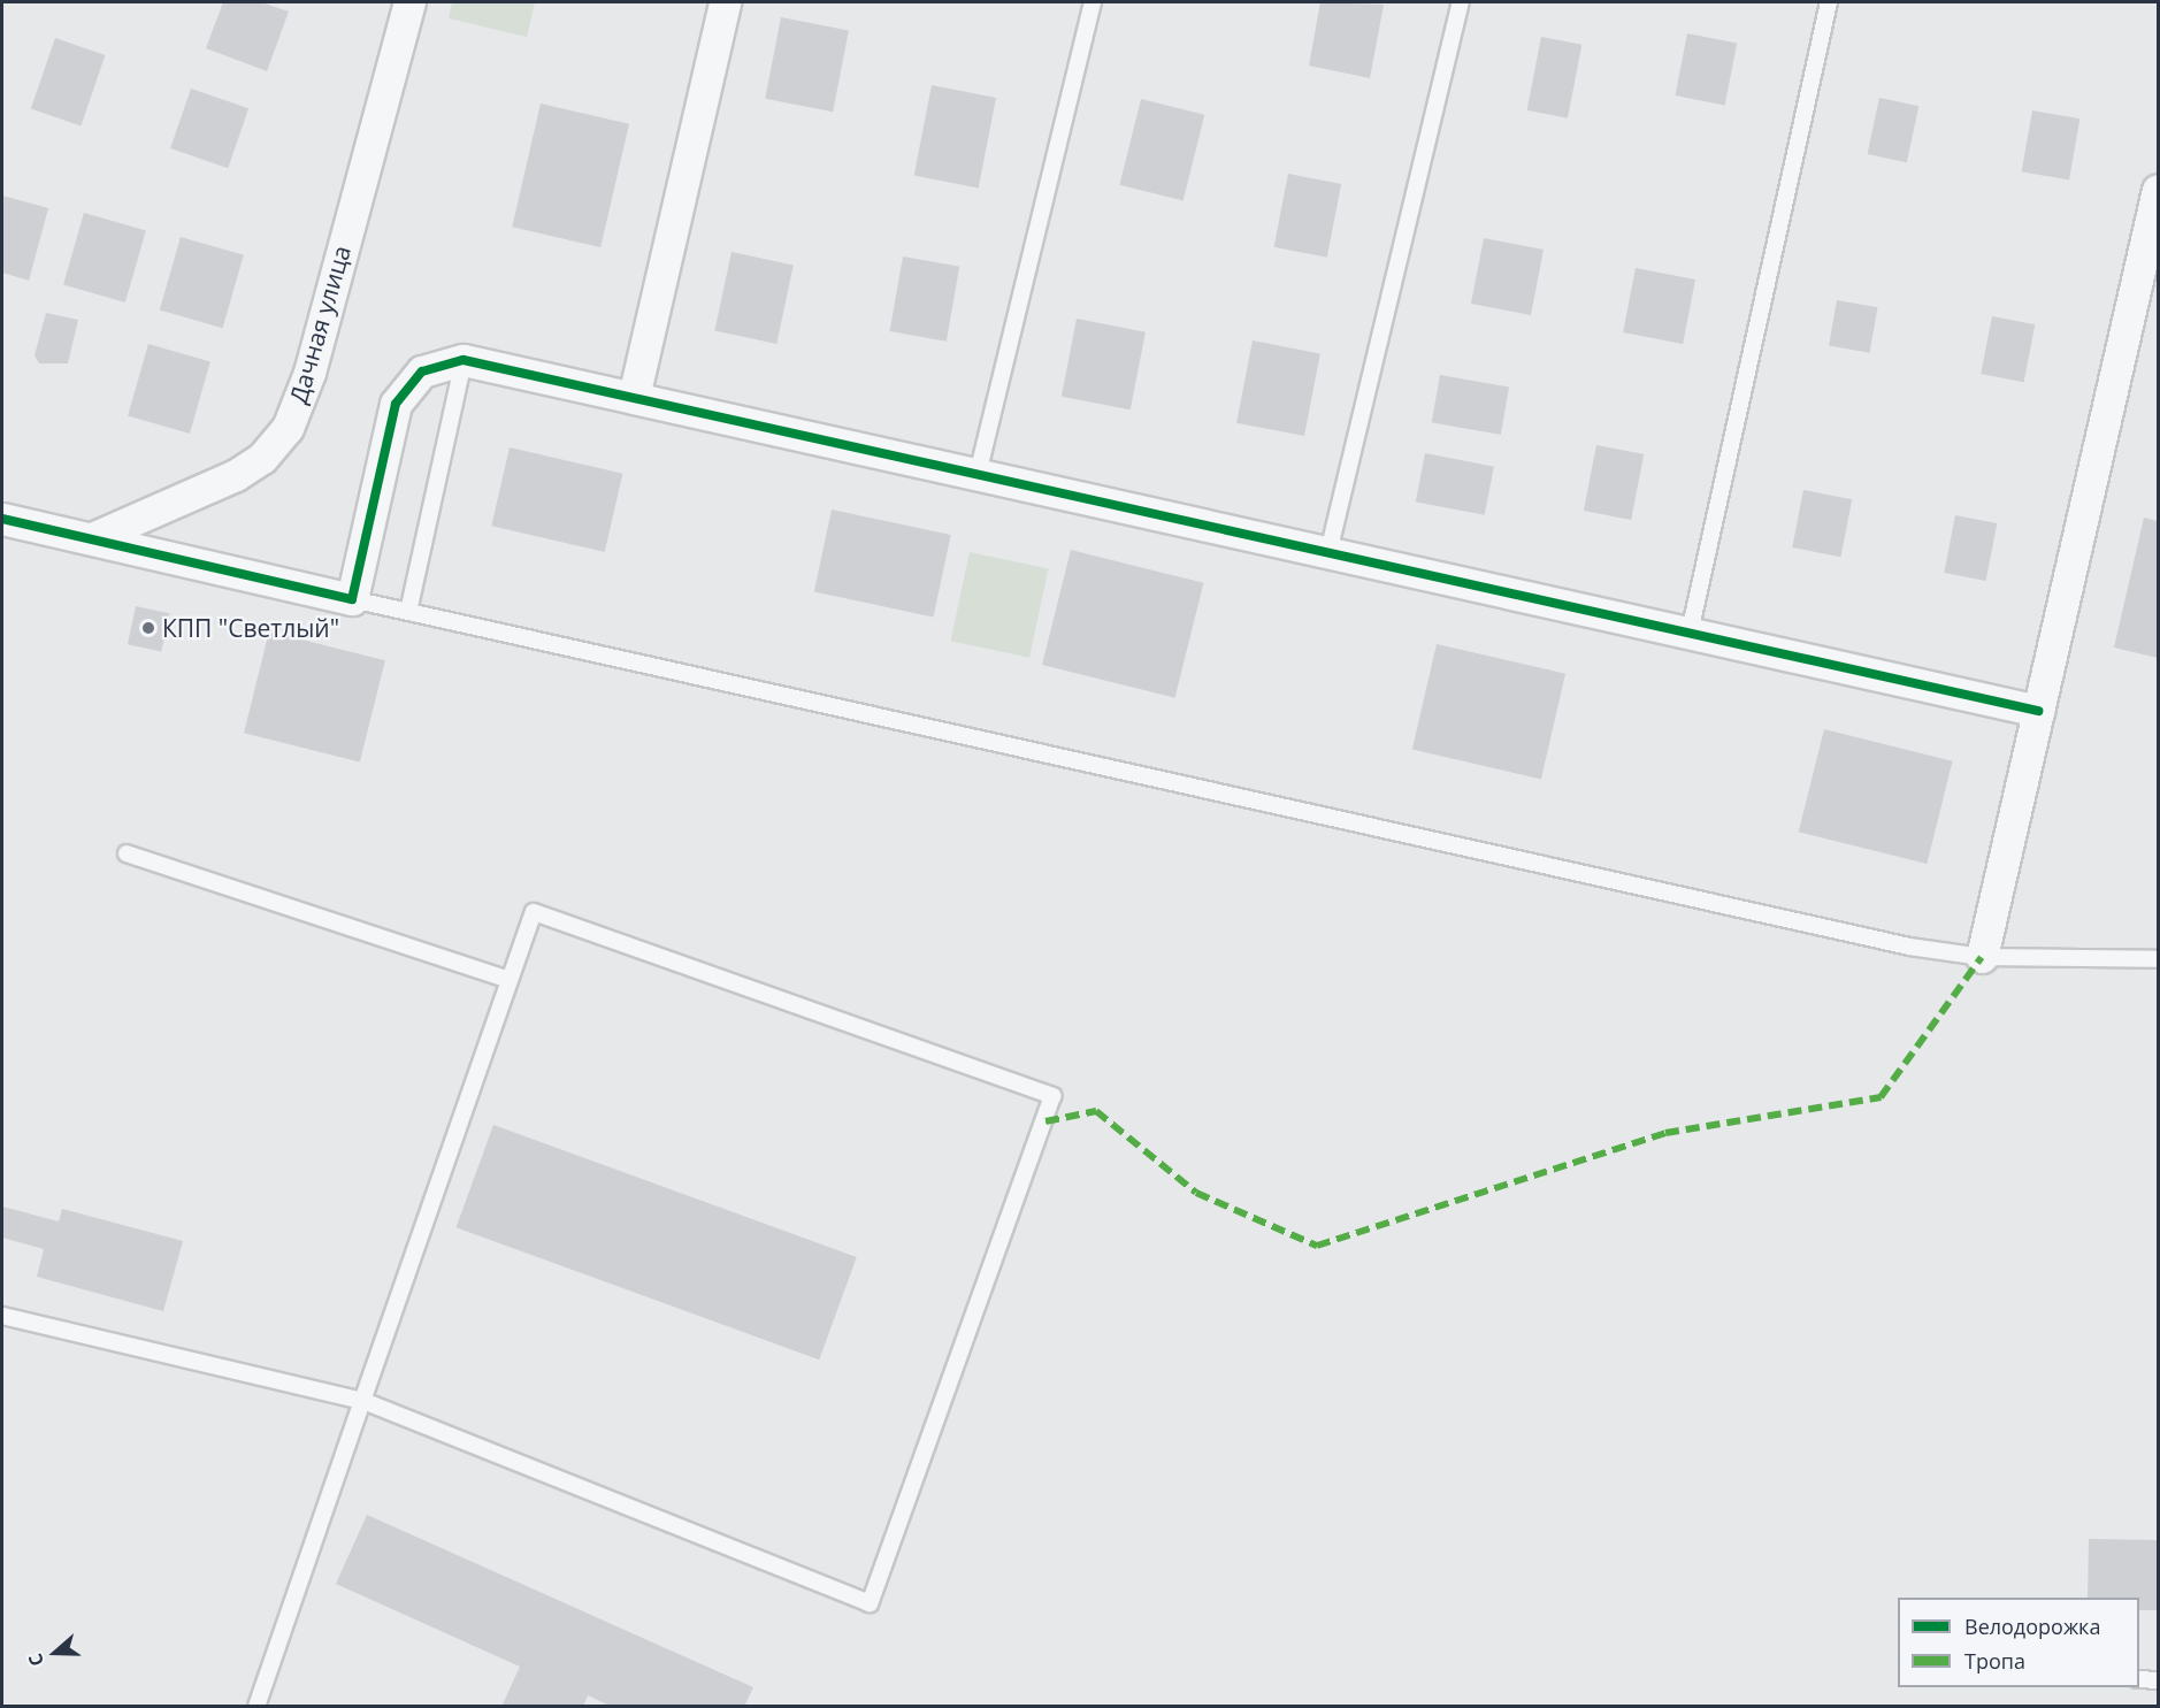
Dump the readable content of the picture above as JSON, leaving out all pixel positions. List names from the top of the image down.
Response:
{
  "streets": {
    "street": ["Дачная улица"]
  },
  "places": ["КПП \"Светлый\""],
  "legend": ["Велодорожка", "Тропа"],
  "north": "left"
}
